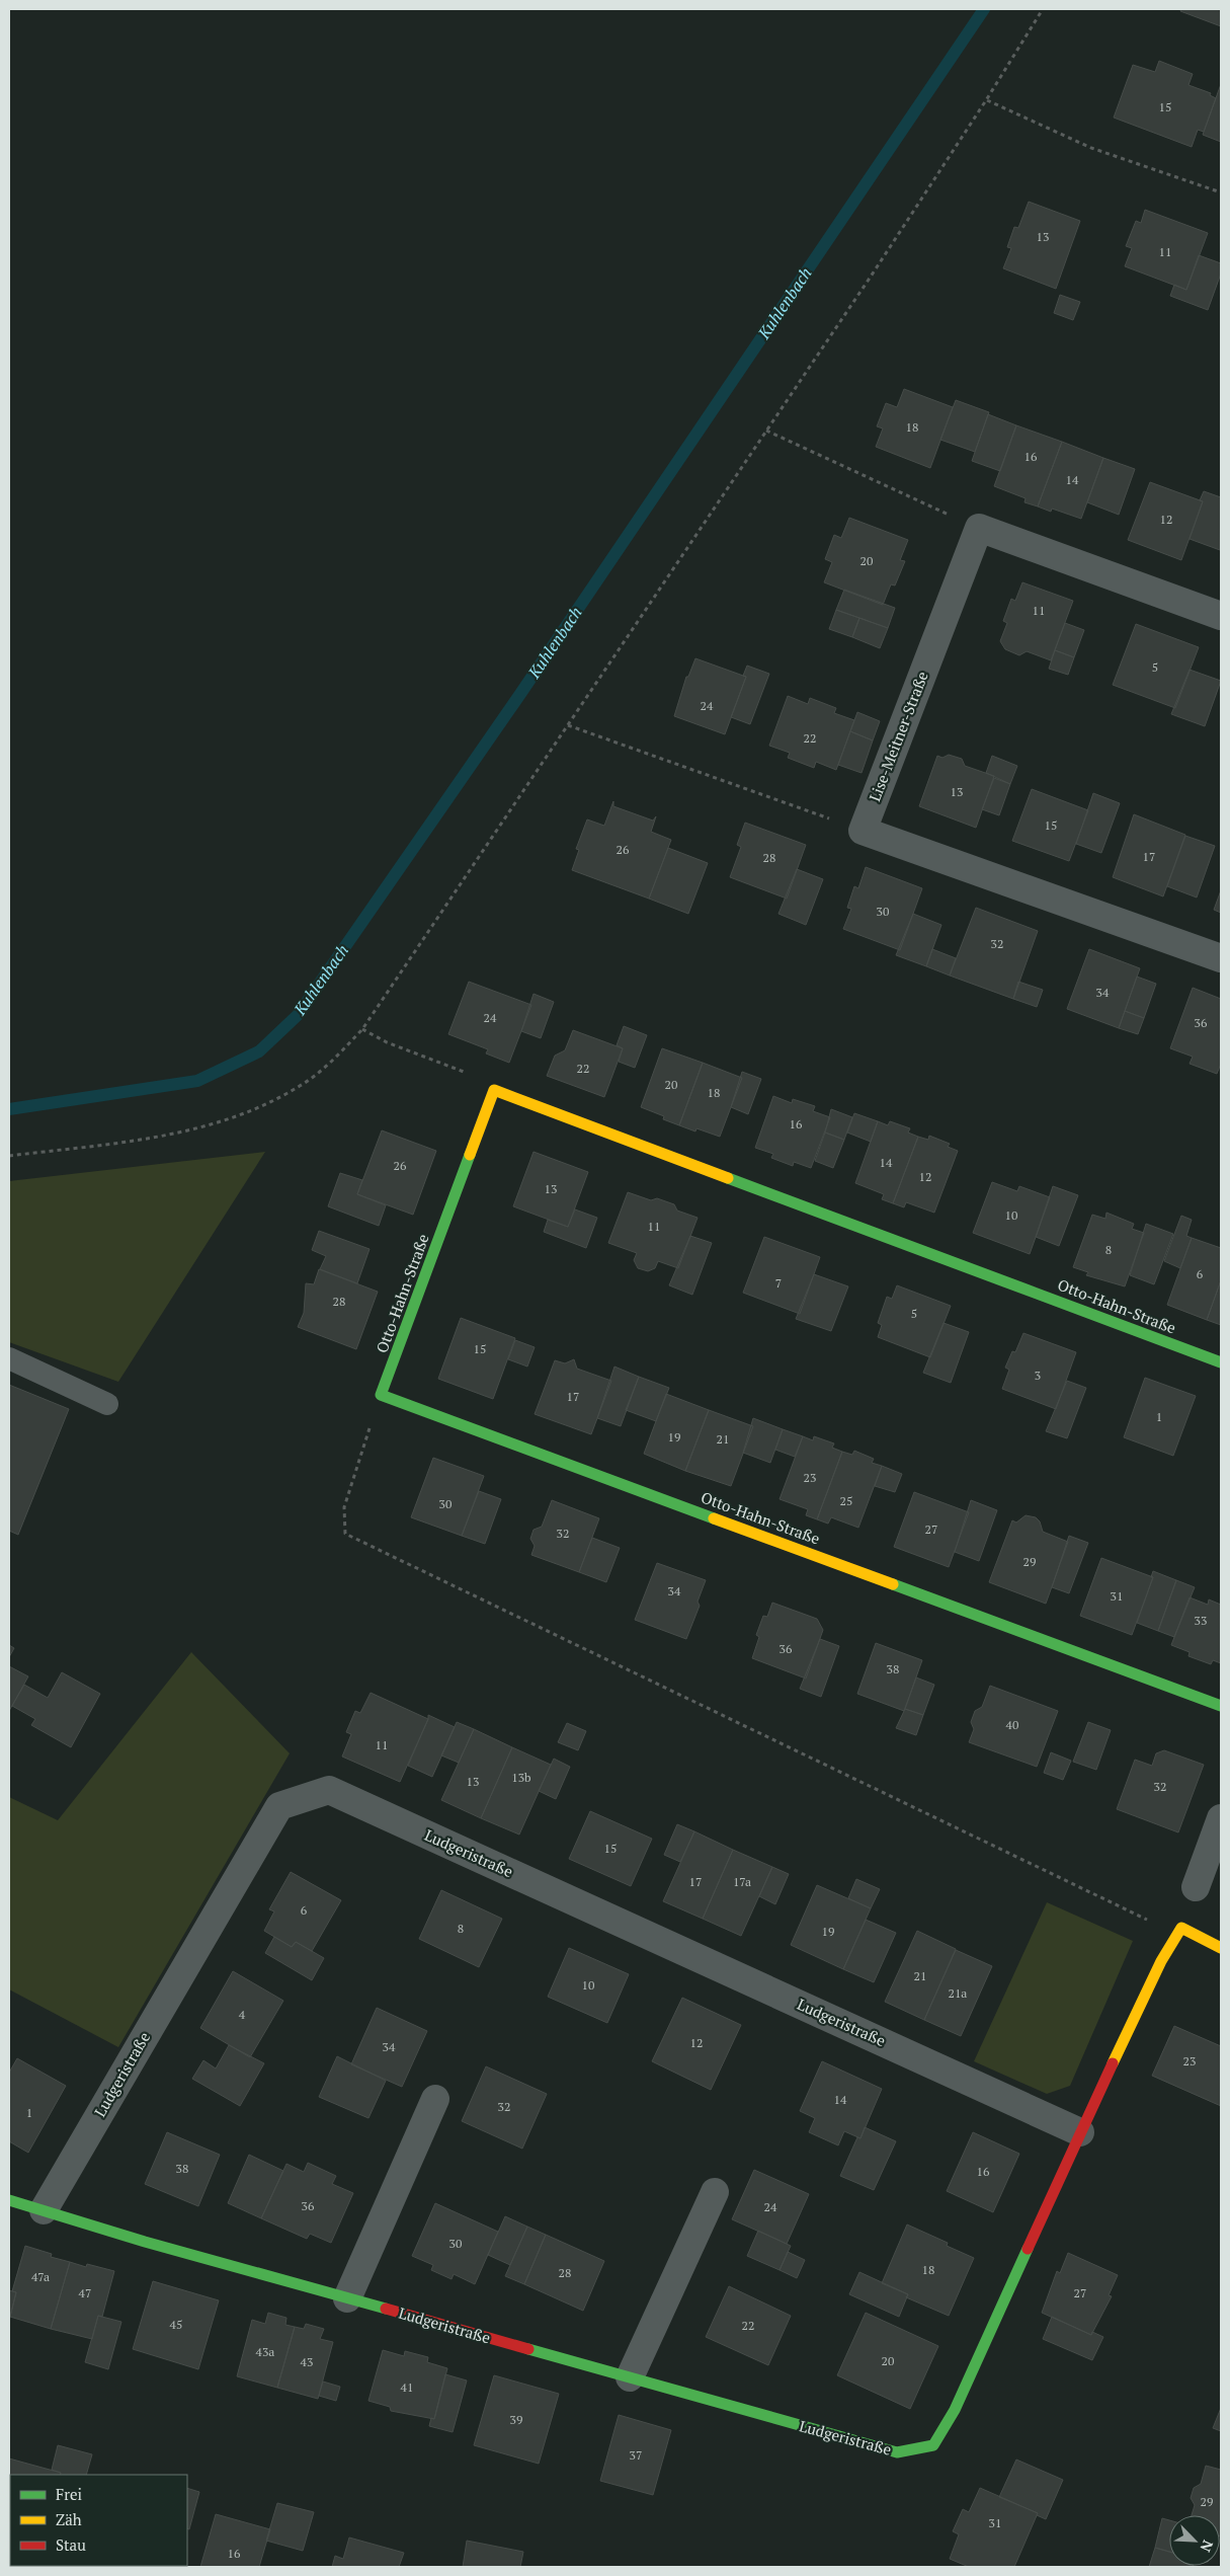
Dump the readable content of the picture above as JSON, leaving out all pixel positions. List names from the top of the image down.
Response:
{
  "streets": {
    "street": ["Lise-Meitner-Straße", "Otto-Hahn-Straße", "Ludgeristraße"]
  },
  "water": ["Kuhlenbach"],
  "house_numbers": [
    "15",
    "13",
    "11",
    "18",
    "16",
    "14",
    "12",
    "20",
    "11",
    "5",
    "24",
    "22",
    "13",
    "15",
    "26",
    "17",
    "28",
    "30",
    "32",
    "34",
    "24",
    "36",
    "22",
    "20",
    "18",
    "16",
    "14",
    "26",
    "12",
    "13",
    "10",
    "11",
    "8",
    "6",
    "7",
    "28",
    "5",
    "15",
    "3",
    "17",
    "1",
    "19",
    "21",
    "23",
    "25",
    "30",
    "27",
    "32",
    "29",
    "34",
    "31",
    "33",
    "36",
    "38",
    "40",
    "11",
    "13b",
    "13",
    "32",
    "15",
    "17",
    "17a",
    "6",
    "8",
    "19",
    "21",
    "10",
    "21a",
    "4",
    "12",
    "34",
    "23",
    "14",
    "32",
    "1",
    "38",
    "16",
    "36",
    "24",
    "30",
    "18",
    "28",
    "47a",
    "47",
    "27",
    "45",
    "22",
    "43a",
    "20",
    "43",
    "41",
    "39",
    "37",
    "29",
    "31",
    "16"
  ],
  "legend": ["Frei", "Zäh", "Stau"],
  "north": "bottom right"
}
